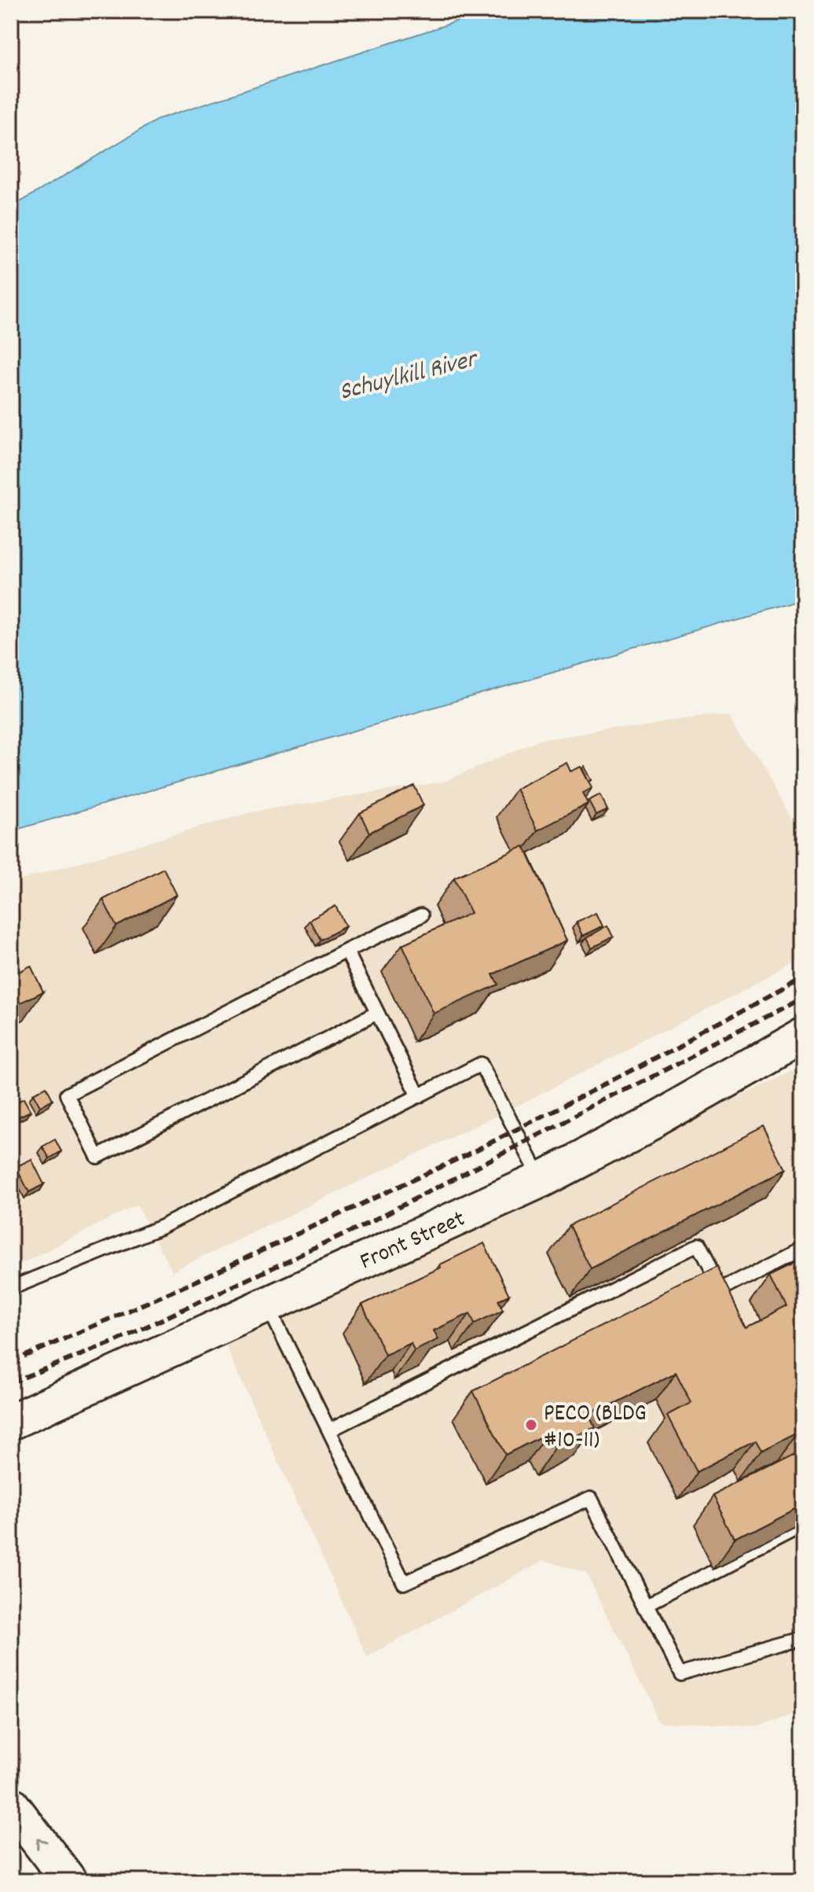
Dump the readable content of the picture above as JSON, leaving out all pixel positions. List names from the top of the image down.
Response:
{
  "streets": {
    "main road": ["Front Street"]
  },
  "water": ["Schuylkill River"],
  "places": ["PECO (BLDG #10-11)"]
}
